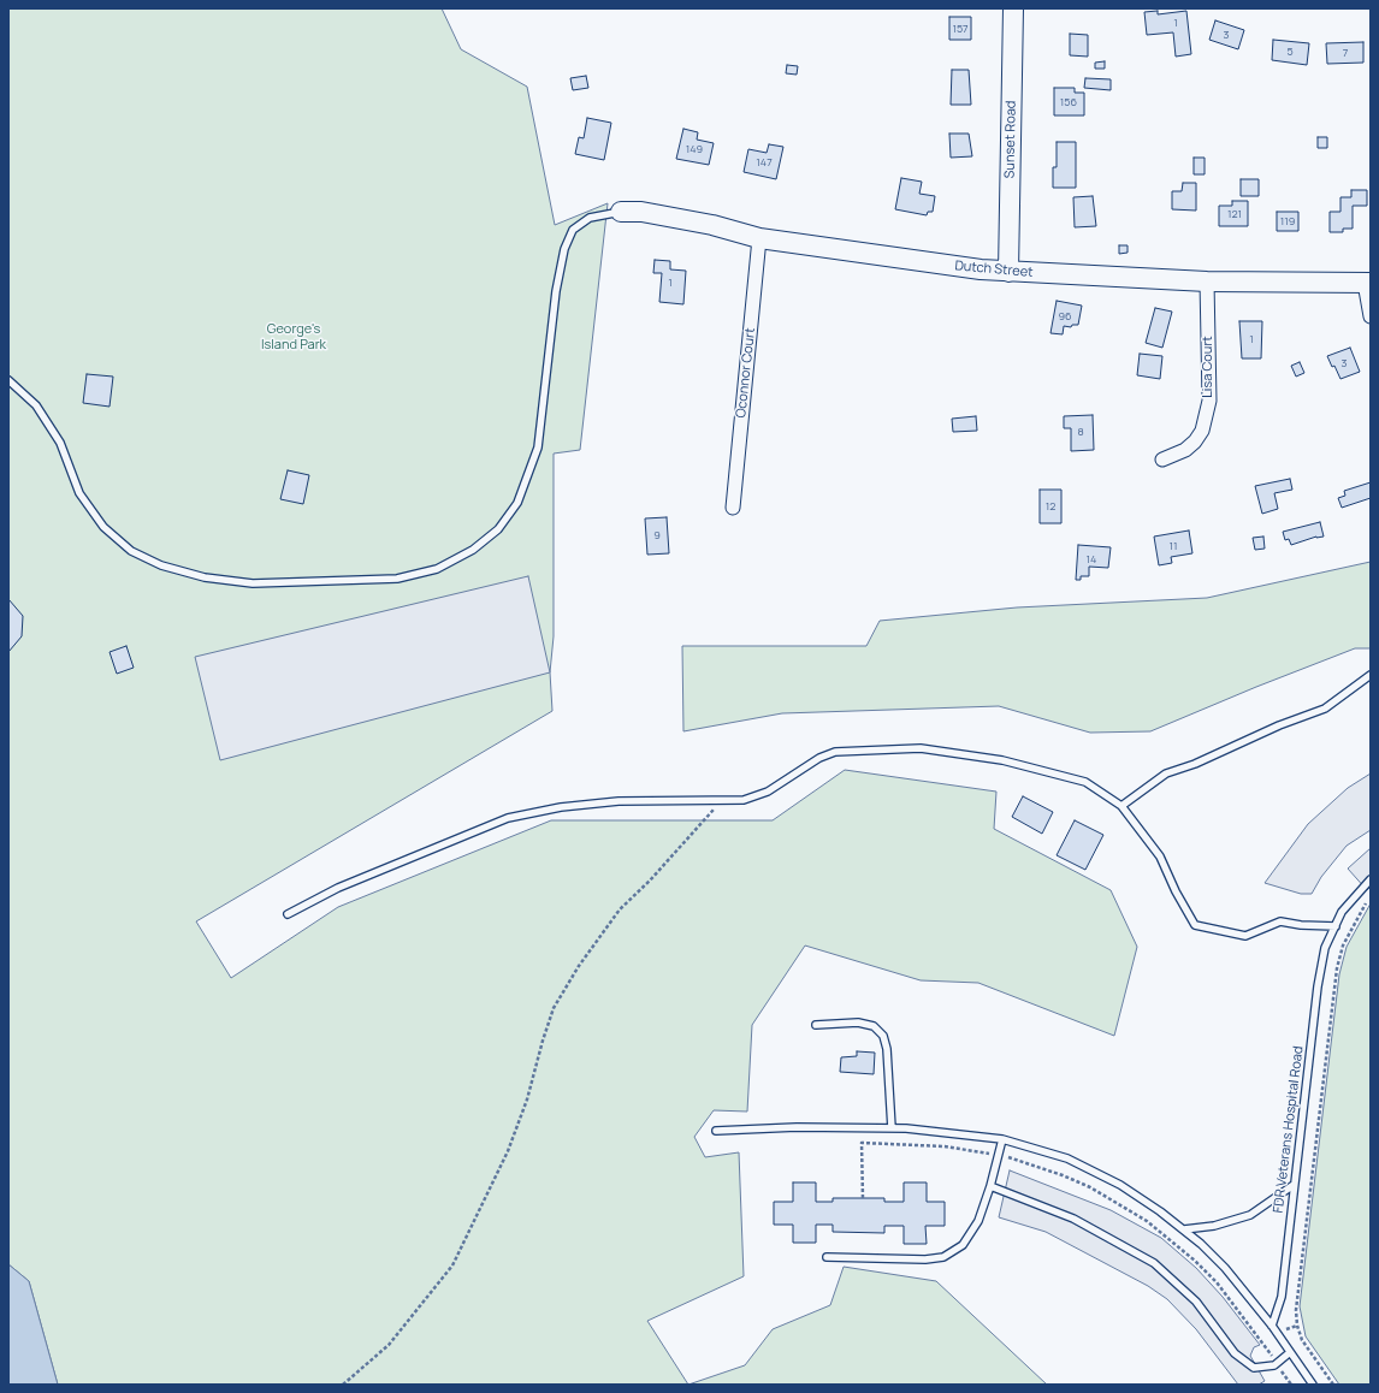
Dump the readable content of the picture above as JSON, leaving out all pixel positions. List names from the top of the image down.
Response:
{
  "streets": {
    "street": [
      "Sunset Road",
      "Dutch Street",
      "Lisa Court",
      "Oconnor Court"
    ],
    "lane": ["FDR Veterans Hospital Road"]
  },
  "crossings": [
    ["Sunset Road", "Dutch Street"],
    ["Dutch Street", "Lisa Court"],
    ["Dutch Street", "Oconnor Court"]
  ],
  "parks": ["George's Island Park"],
  "house_numbers": [
    "1",
    "157",
    "3",
    "5",
    "7",
    "156",
    "149",
    "147",
    "121",
    "119",
    "1",
    "96",
    "1",
    "3",
    "8",
    "12",
    "9",
    "11",
    "14"
  ]
}
